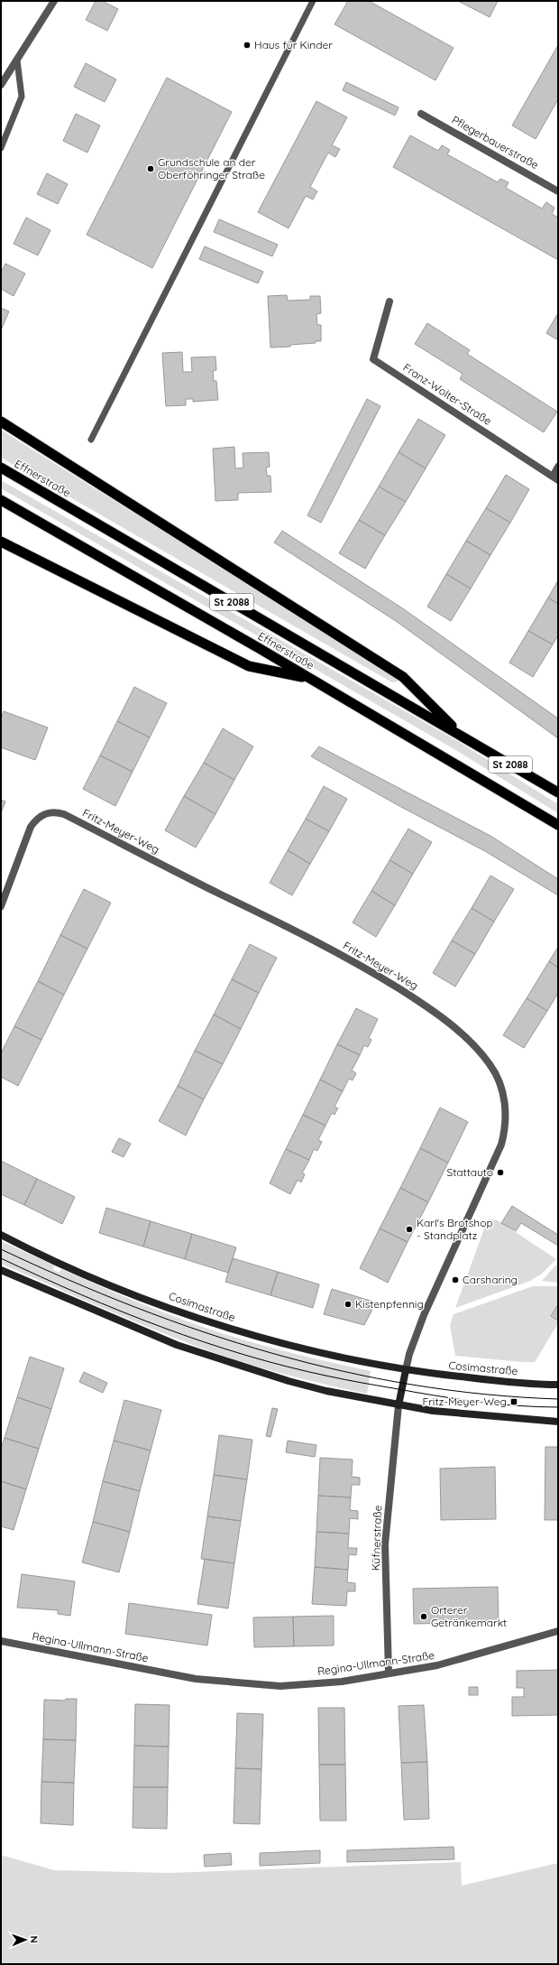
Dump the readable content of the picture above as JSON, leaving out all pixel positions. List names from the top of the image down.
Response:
{
  "streets": {
    "highway": ["Effnerstraße", "St 2088"],
    "main road": ["Cosimastraße"],
    "street": [
      "Pflegerbauerstraße",
      "Franz-Wolter-Straße",
      "Fritz-Meyer-Weg",
      "Küfnerstraße",
      "Regina-Ullmann-Straße"
    ]
  },
  "crossings": [
    ["Fritz-Meyer-Weg", "Cosimastraße"],
    ["Küfnerstraße", "Regina-Ullmann-Straße"]
  ],
  "places": {
    "other": [
      "Haus für Kinder",
      "Grundschule an der Oberföhringer Straße",
      "Stattauto",
      "Karl's Brotshop - Standplatz",
      "Carsharing",
      "Kistenpfennig",
      "Orterer Getränkemarkt"
    ],
    "transit": ["Fritz-Meyer-Weg"]
  },
  "north": "right"
}
